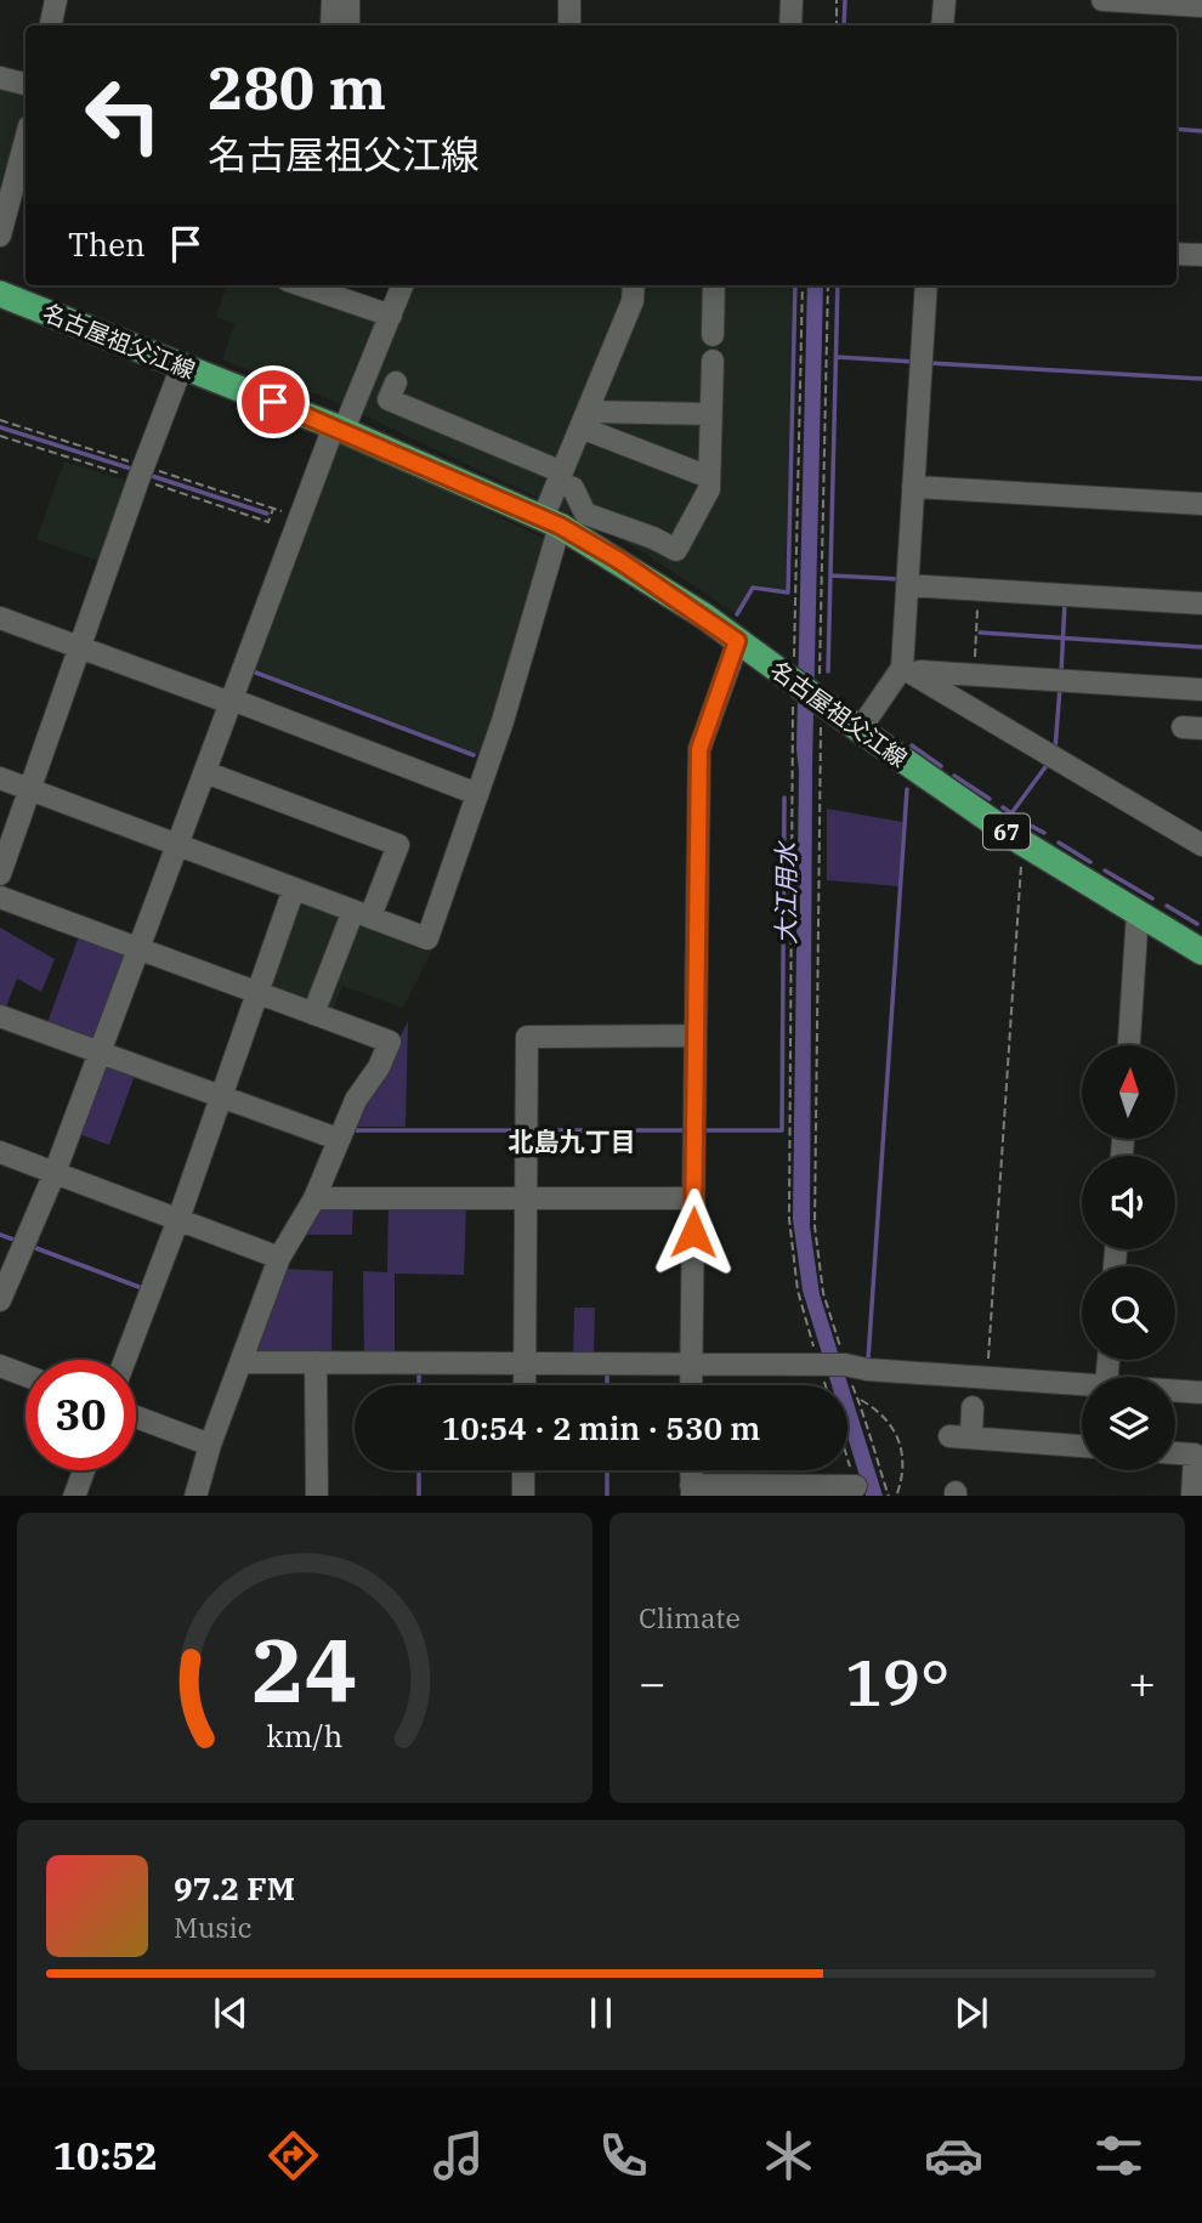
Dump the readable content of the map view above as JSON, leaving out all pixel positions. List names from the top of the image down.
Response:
{
  "streets": {
    "main road": ["名古屋祖父江線", "67"]
  },
  "districts": ["北島九丁目"],
  "water": ["大江用水"],
  "north": "top",
  "page": {
    "turn": ["280 m", "名古屋祖父江線"],
    "then": "Then",
    "limit": "30",
    "trip": "10:54 · 2 min · 530 m",
    "tile": "Climate",
    "heat": ["−", "19°", "+"],
    "song": ["97.2 FM", "Music"],
    "tabs": "10:52",
    "gauge": ["24", "km/h"]
  }
}
